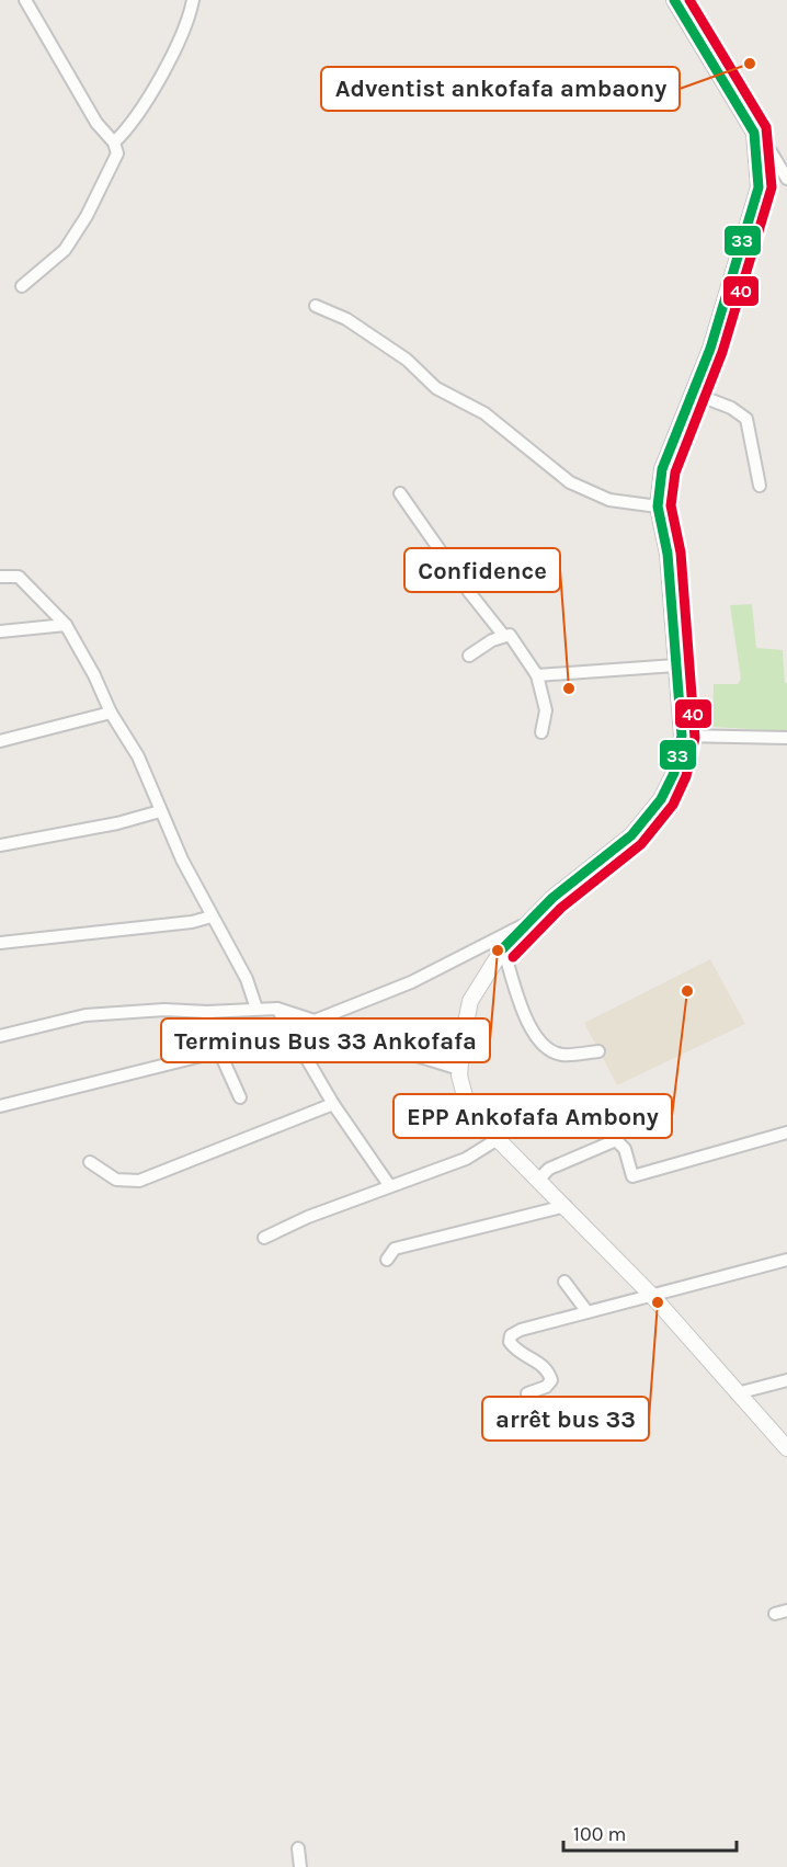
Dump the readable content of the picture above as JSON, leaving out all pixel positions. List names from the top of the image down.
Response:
{
  "places": [
    "Adventist ankofafa ambaony",
    "Confidence",
    "Terminus Bus 33 Ankofafa",
    "EPP Ankofafa Ambony",
    "arrêt bus 33"
  ],
  "lines": ["transit line 33", "transit line 40"],
  "scale_bar": "100 m"
}
